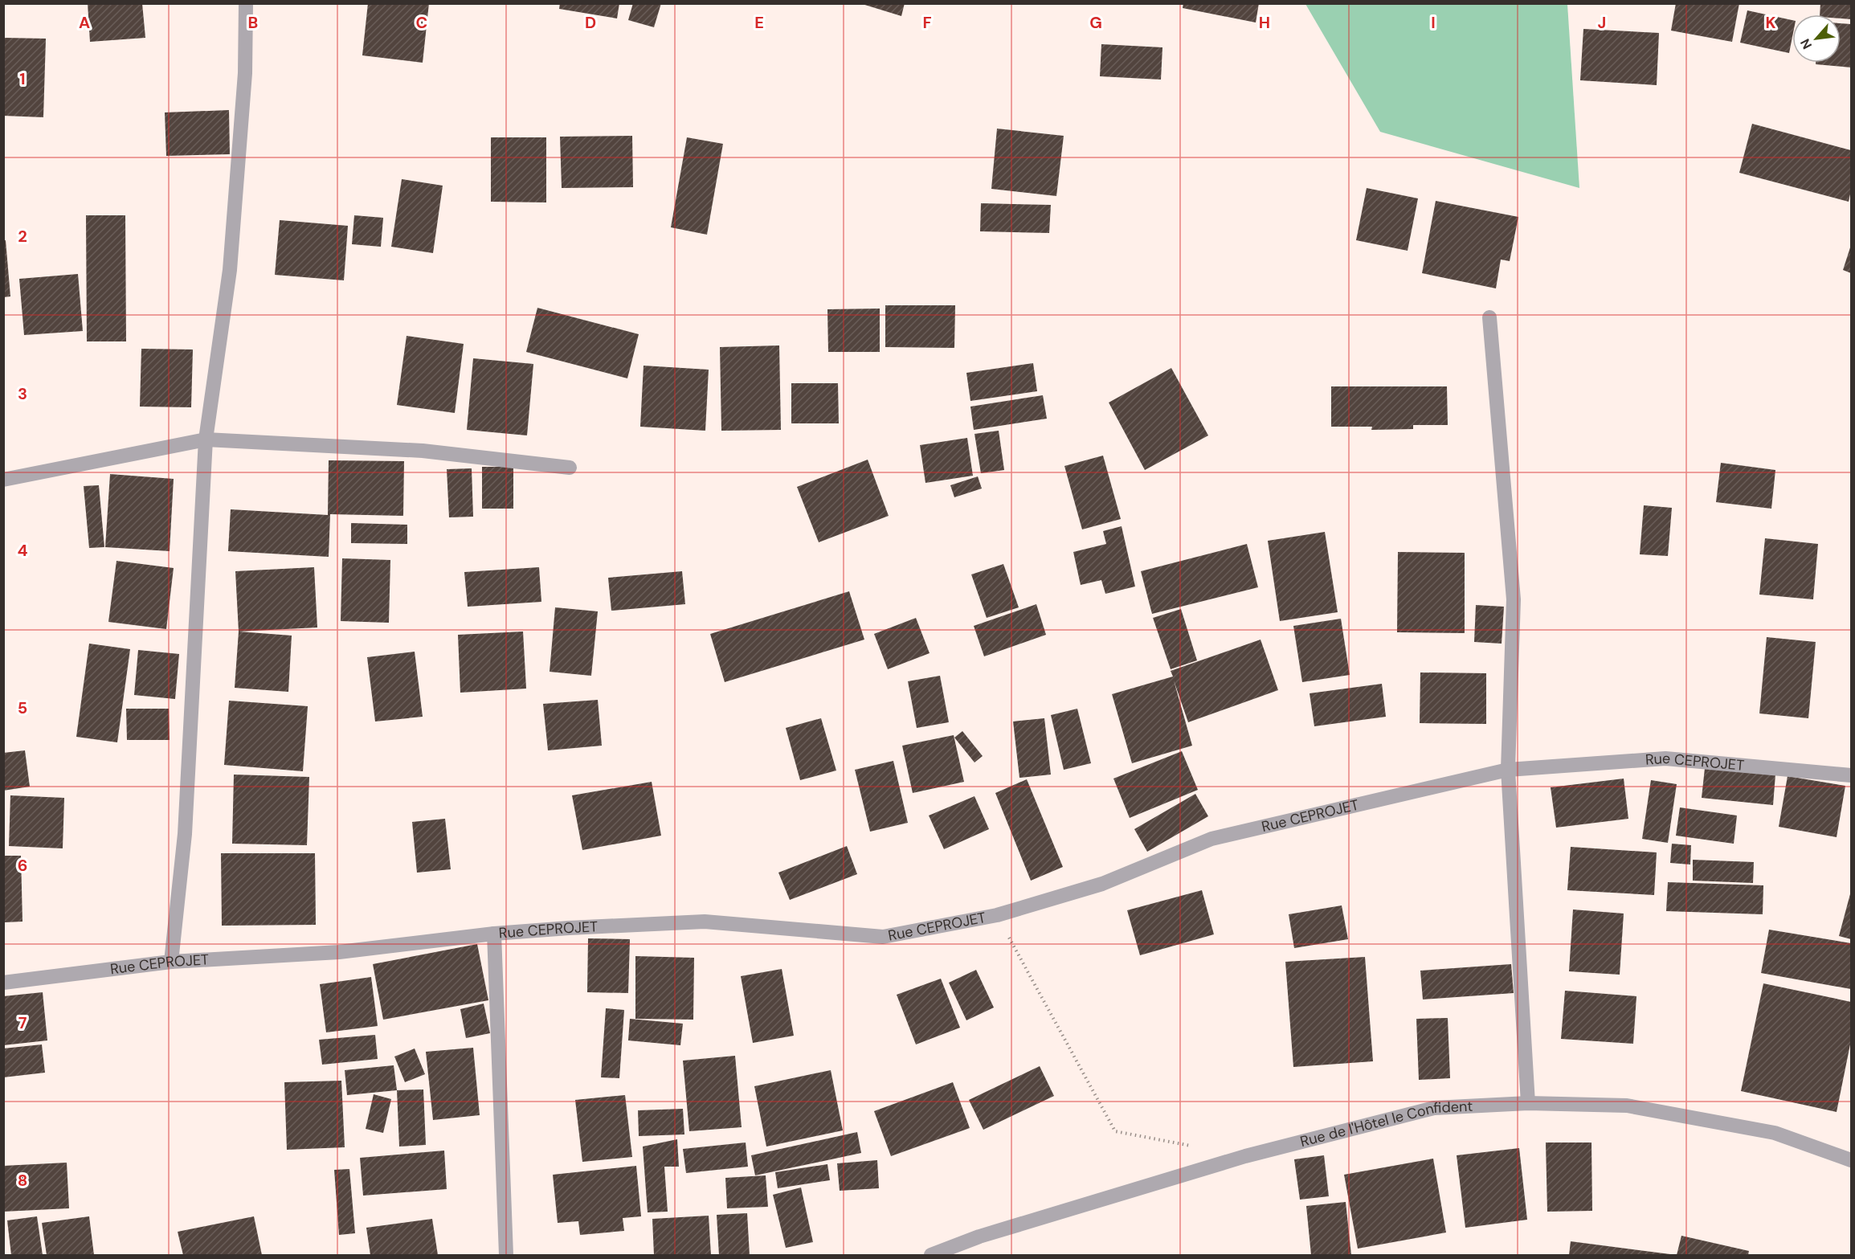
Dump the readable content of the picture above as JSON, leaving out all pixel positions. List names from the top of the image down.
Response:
{
  "streets": {
    "street": ["Rue CEPROJET", "Rue de l'Hôtel le Confident"]
  },
  "north": "bottom left",
  "grid": {
    "columns": [
      "A",
      "B",
      "C",
      "D",
      "E",
      "F",
      "G",
      "H",
      "I",
      "J",
      "K"
    ],
    "rows": [
      "1",
      "2",
      "3",
      "4",
      "5",
      "6",
      "7",
      "8"
    ]
  }
}
